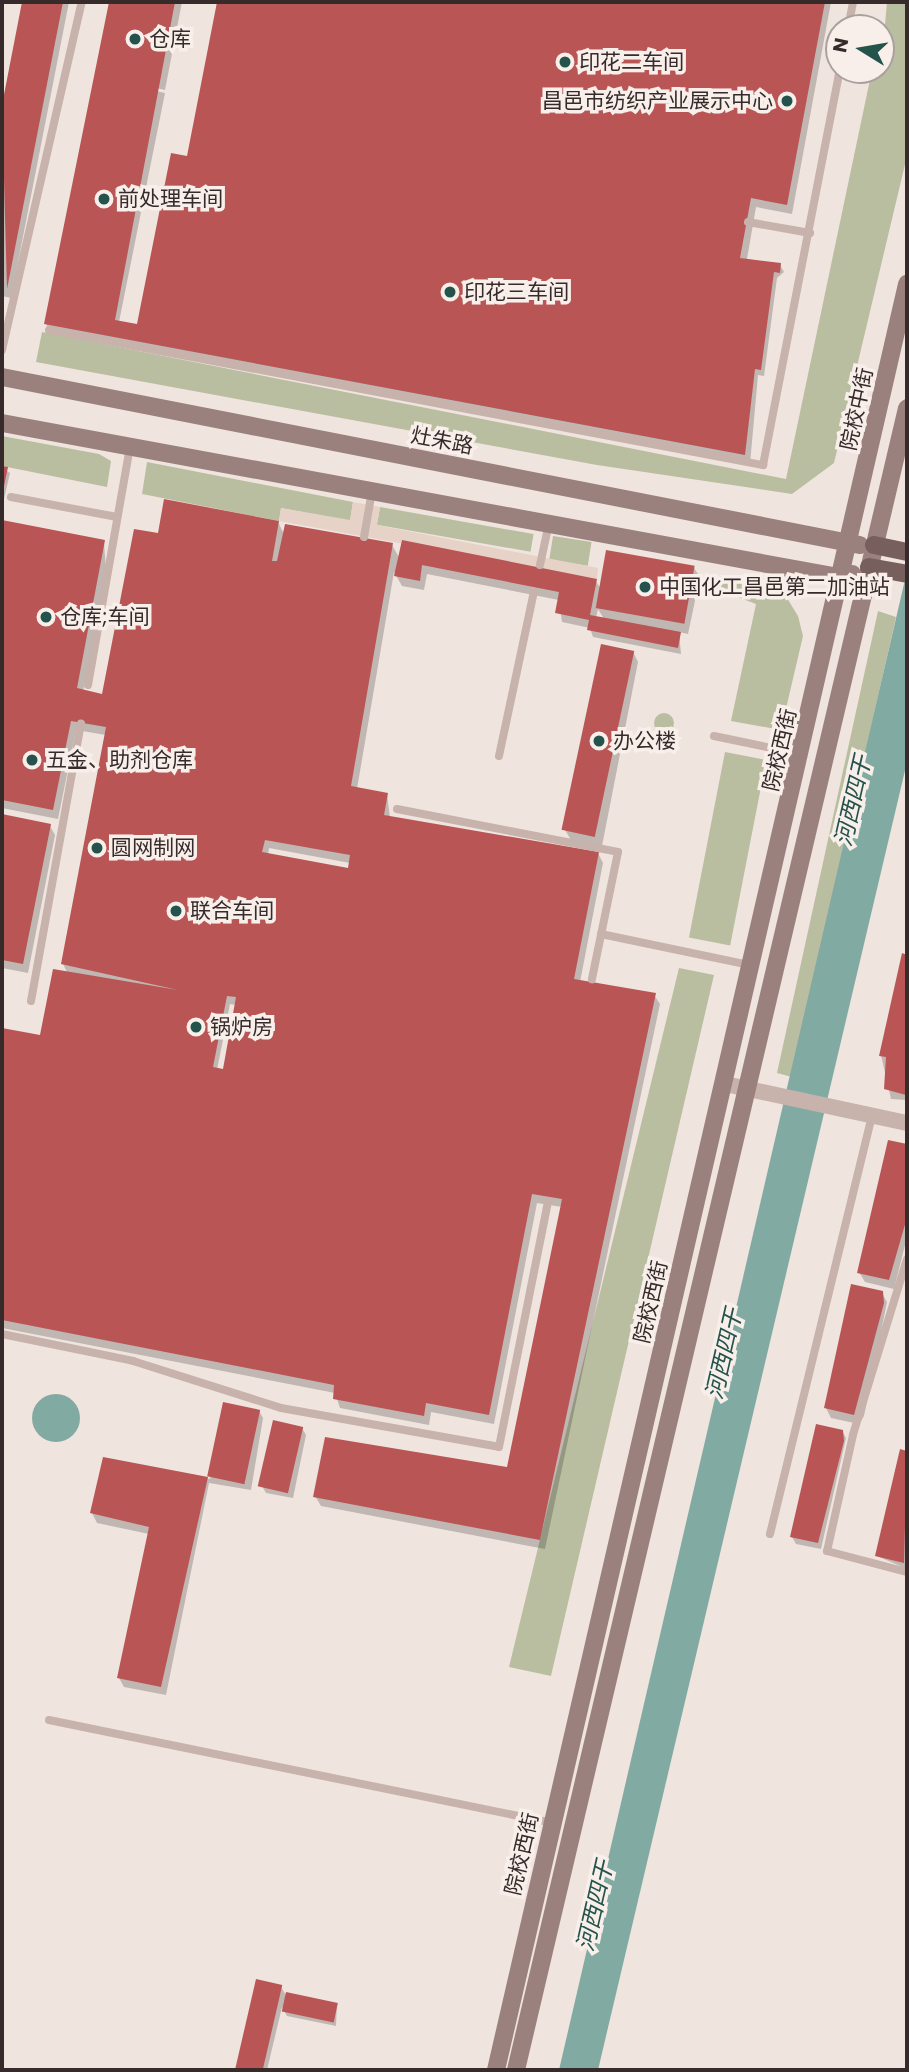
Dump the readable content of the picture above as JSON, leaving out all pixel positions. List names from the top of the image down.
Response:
{
  "streets": {
    "main road": ["院校中街", "灶朱路", "院校西街"]
  },
  "crossings": [
    ["院校中街", "灶朱路"],
    ["院校中街", "院校西街"],
    ["灶朱路", "院校西街"]
  ],
  "water": ["河西四干"],
  "places": [
    "仓库",
    "印花二车间",
    "昌邑市纺织产业展示中心",
    "前处理车间",
    "印花三车间",
    "中国化工昌邑第二加油站",
    "仓库;车间",
    "办公楼",
    "五金、助剂仓库",
    "圆网制网",
    "联合车间",
    "锅炉房"
  ],
  "north": "left"
}
